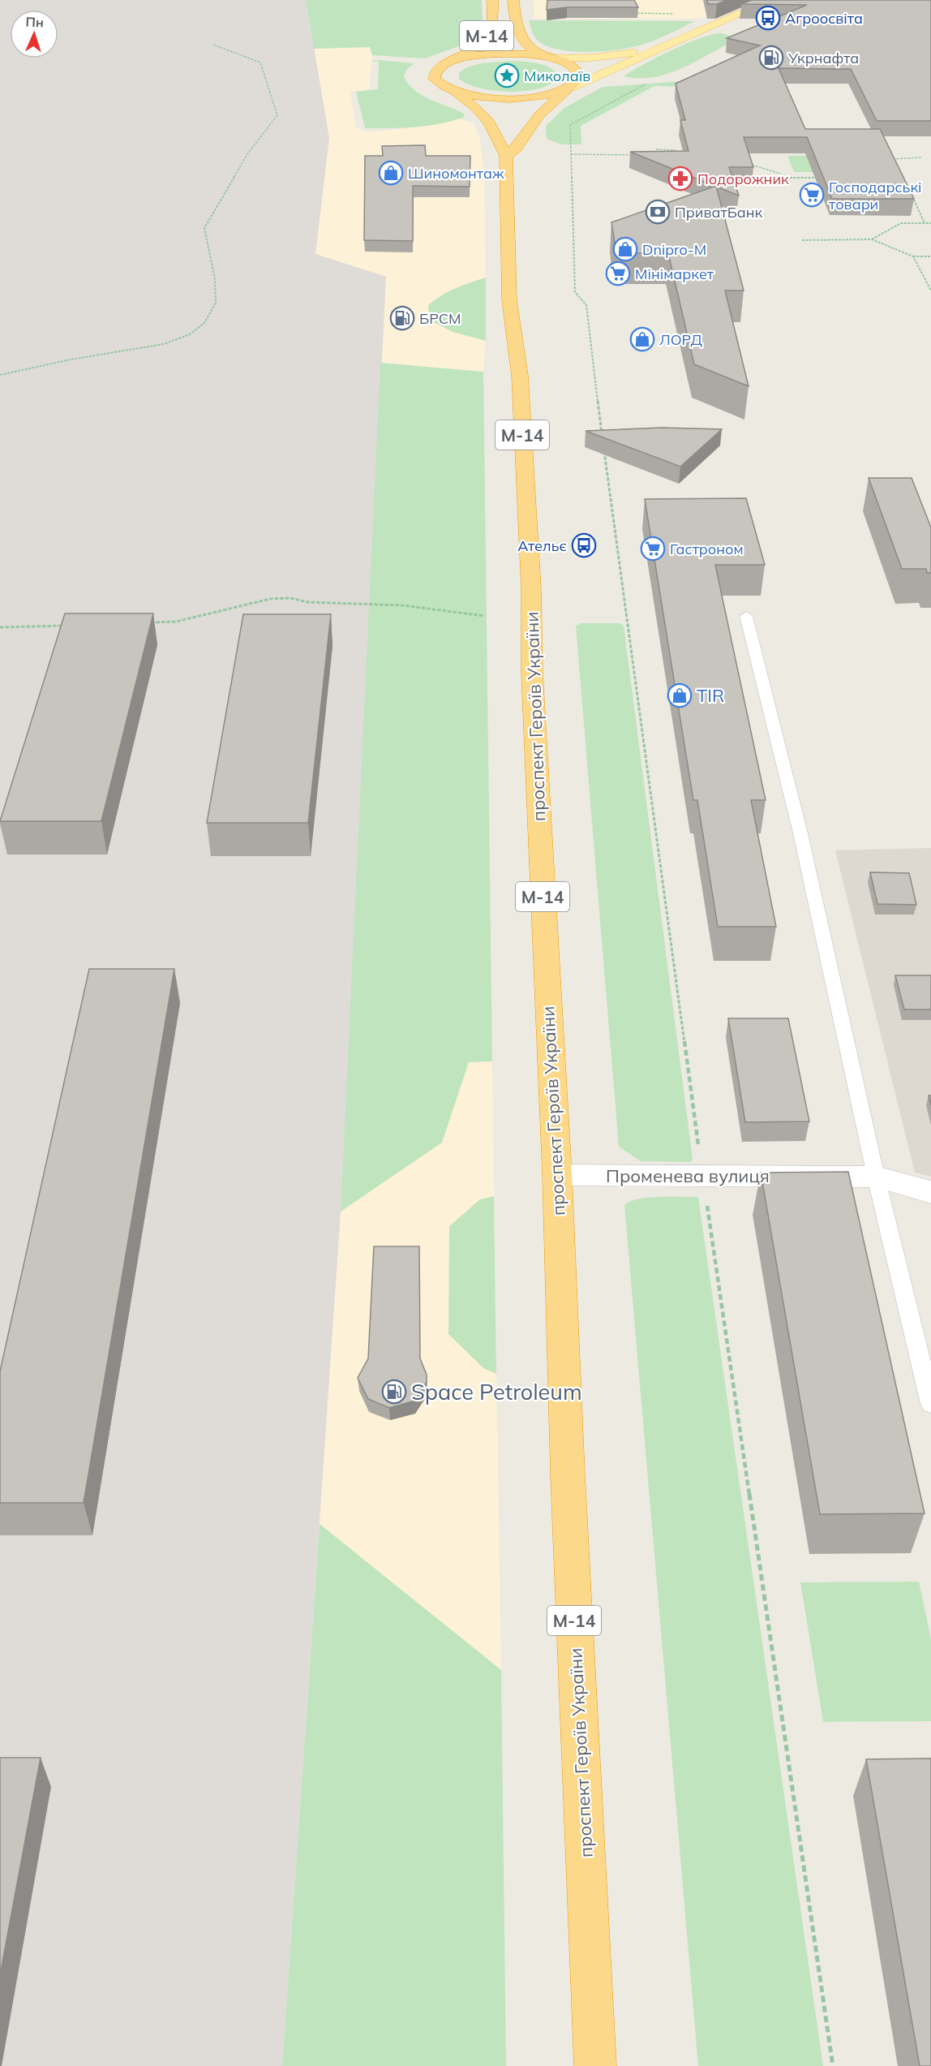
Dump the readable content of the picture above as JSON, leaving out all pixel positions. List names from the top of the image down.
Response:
{
  "streets": {
    "highway": ["М-14", "проспект Героїв України"],
    "street": ["Променева вулиця"]
  },
  "crossings": [
    ["М-14", "проспект Героїв України"],
    ["проспект Героїв України", "Променева вулиця"]
  ],
  "places": {
    "bus stop": ["Агроосвіта", "Ательє"],
    "fuel station": ["Укрнафта", "БРСМ", "Space Petroleum"],
    "place": ["Миколаїв"],
    "shop": [
      "Шиномонтаж",
      "Dnipro-M",
      "ЛОРД",
      "TIR"
    ],
    "pharmacy": ["Подорожник"],
    "supermarket": ["Господарські товари", "Мінімаркет", "Гастроном"],
    "bank": ["ПриватБанк"]
  },
  "north": "top"
}
